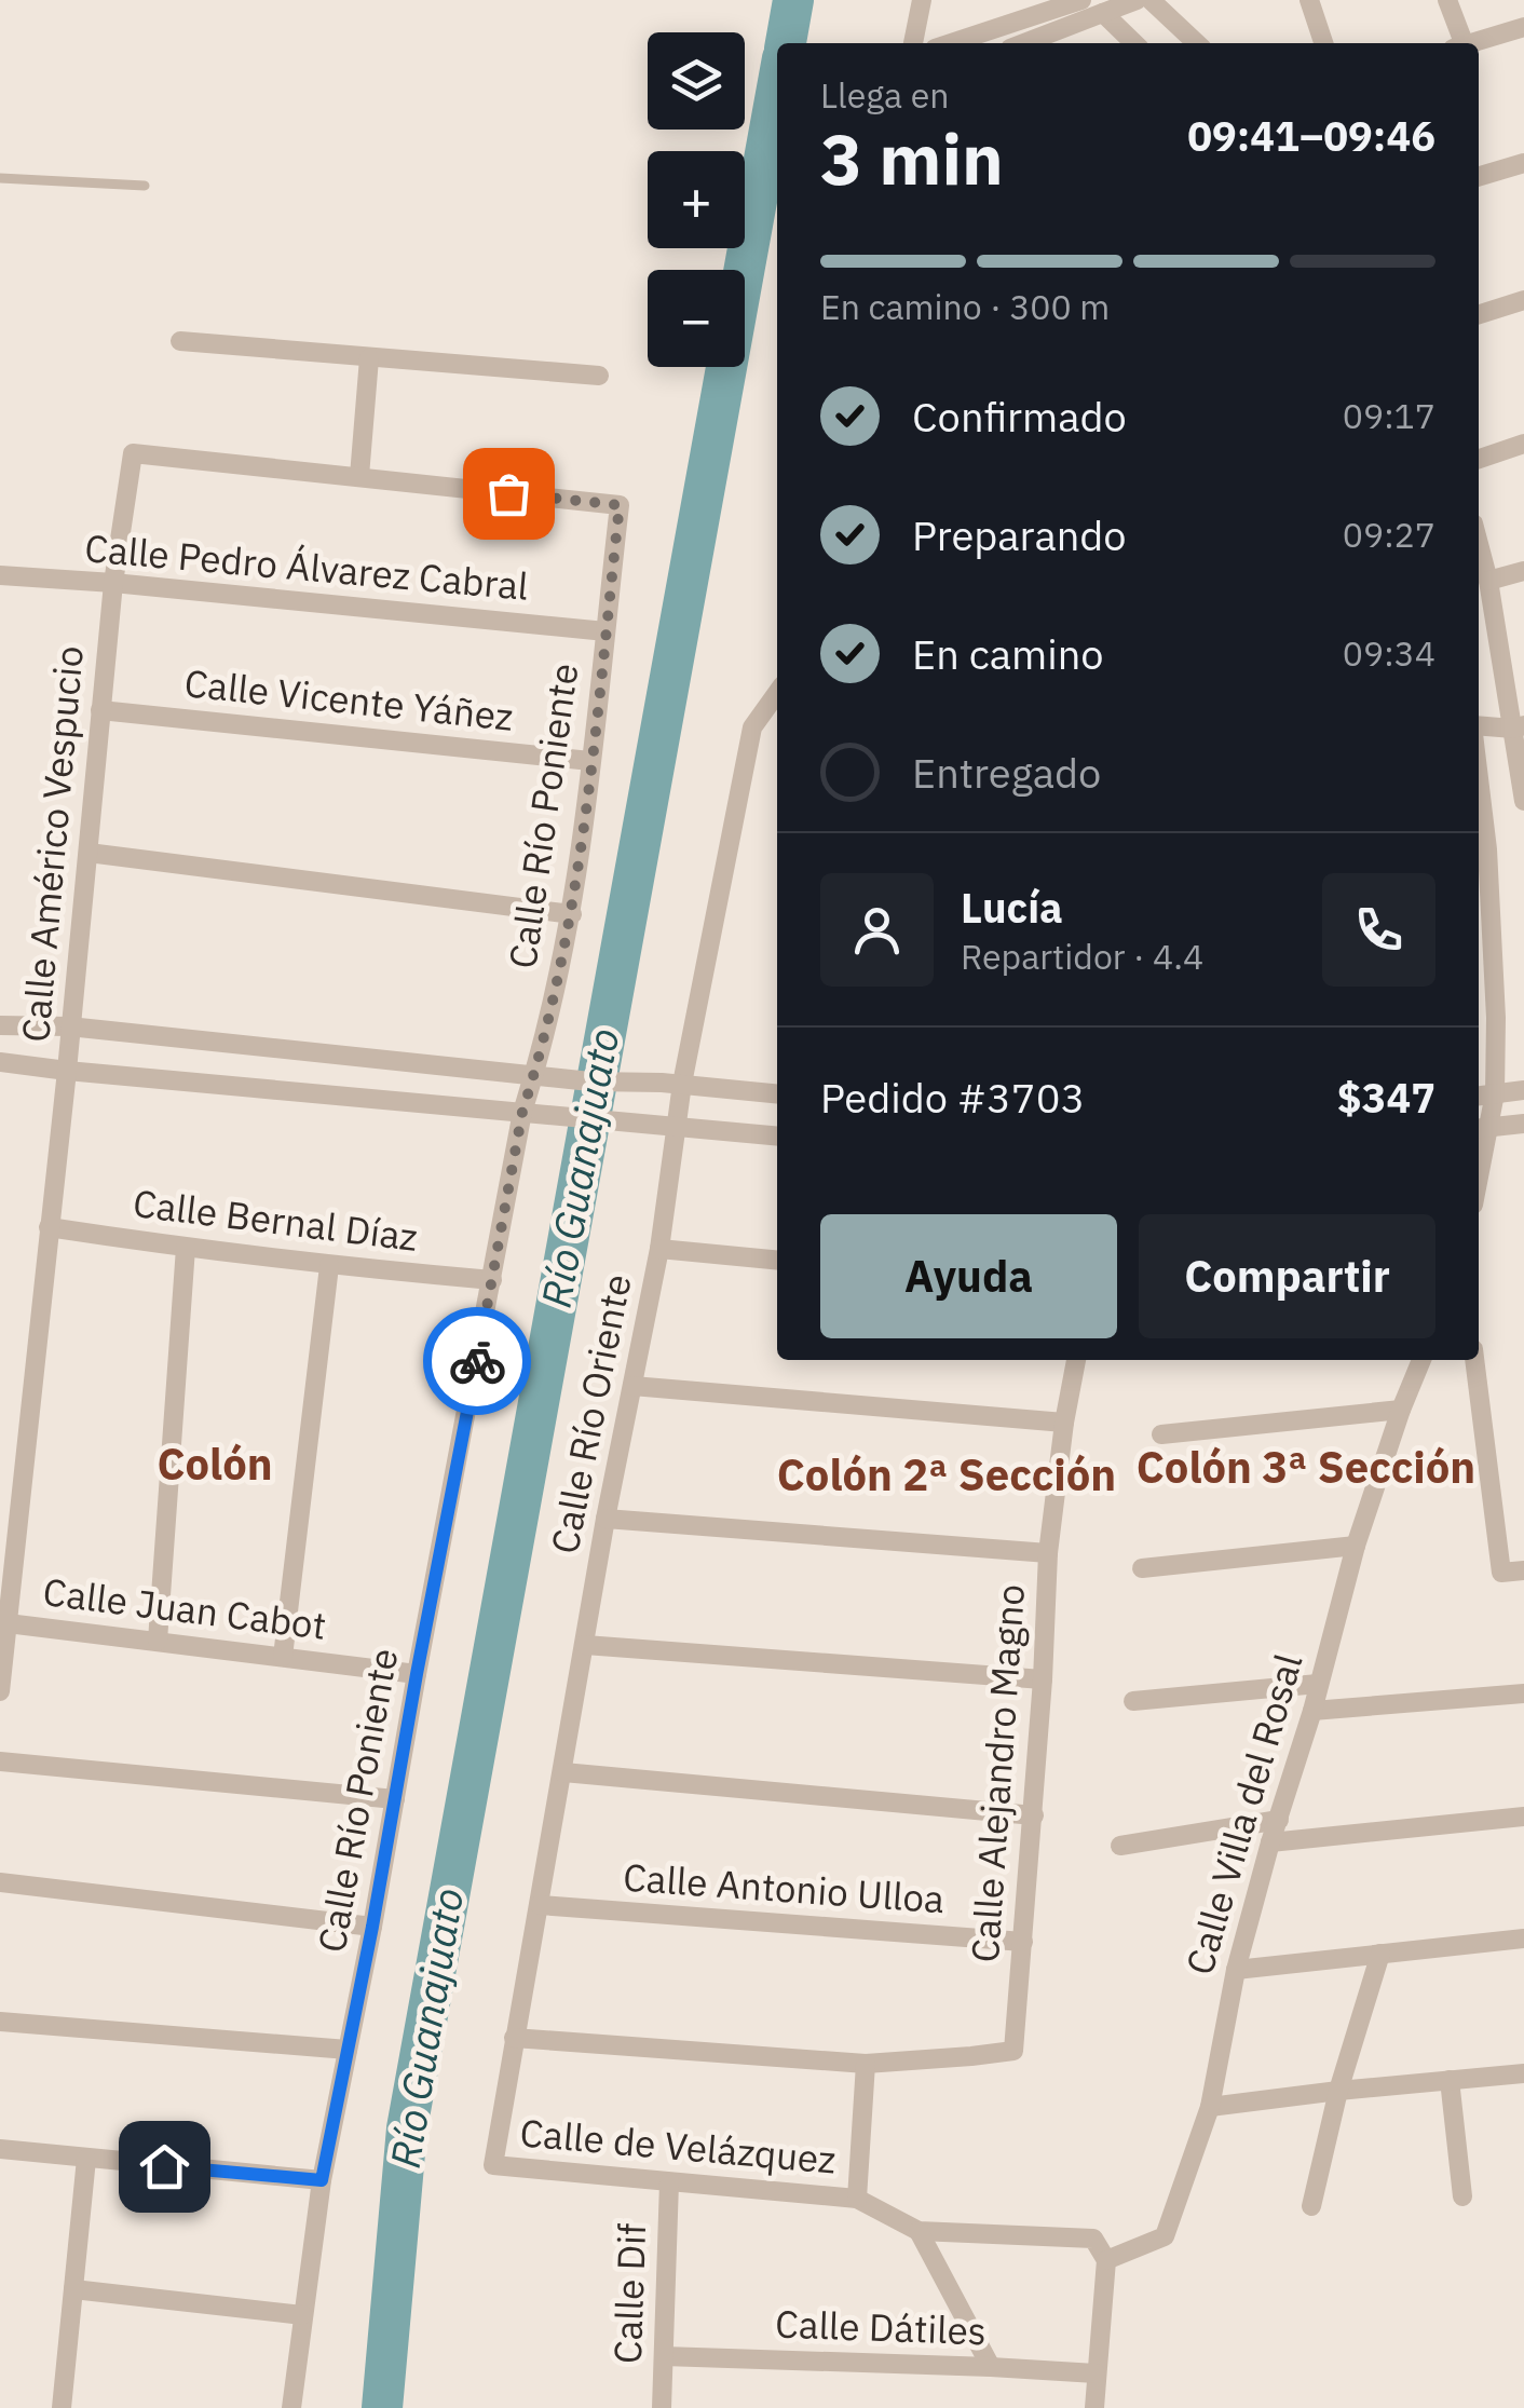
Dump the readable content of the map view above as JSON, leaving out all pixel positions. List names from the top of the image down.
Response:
{
  "streets": {
    "street": [
      "Calle Pedro Álvarez Cabral",
      "Calle Vicente Yáñez",
      "Calle Río Poniente",
      "Calle Américo Vespucio",
      "Calle Bernal Díaz",
      "Calle Río Oriente",
      "Calle Juan Cabot",
      "Calle Alejandro Magno",
      "Calle Villa del Rosal",
      "Calle Antonio Ulloa",
      "Calle de Velázquez",
      "Calle Dif",
      "Calle Dátiles"
    ]
  },
  "crossings": [
    ["Calle Pedro Álvarez Cabral", "Calle Río Poniente"],
    ["Calle Pedro Álvarez Cabral", "Calle Américo Vespucio"],
    ["Calle Vicente Yáñez", "Calle Río Poniente"],
    ["Calle Vicente Yáñez", "Calle Américo Vespucio"],
    ["Calle Río Poniente", "Calle Américo Vespucio"],
    ["Calle Río Poniente", "Calle Bernal Díaz"],
    ["Calle Río Poniente", "Calle Juan Cabot"],
    ["Calle Américo Vespucio", "Calle Bernal Díaz"],
    ["Calle Américo Vespucio", "Calle Juan Cabot"],
    ["Calle Río Oriente", "Calle Alejandro Magno"],
    ["Calle Río Oriente", "Calle Antonio Ulloa"],
    ["Calle Río Oriente", "Calle de Velázquez"],
    ["Calle Alejandro Magno", "Calle Antonio Ulloa"],
    ["Calle de Velázquez", "Calle Dif"],
    ["Calle Dif", "Calle Dátiles"]
  ],
  "districts": ["Colón", "Colón 3ª Sección", "Colón 2ª Sección"],
  "water": ["Río Guanajuato"],
  "page": {
    "map_buttons": ["+", "−"],
    "heading": ["3 min", "Llega en", "09:41–09:46"],
    "panel": [
      "Lucía",
      "Repartidor · 4.4",
      "Pedido #3703",
      "$347"
    ],
    "bar": "En camino · 300 m",
    "list": [
      ["Confirmado", "09:17"],
      ["Preparando", "09:27"],
      ["En camino", "09:34"],
      "Entregado"
    ],
    "buttons": ["Ayuda", "Compartir"]
  }
}
